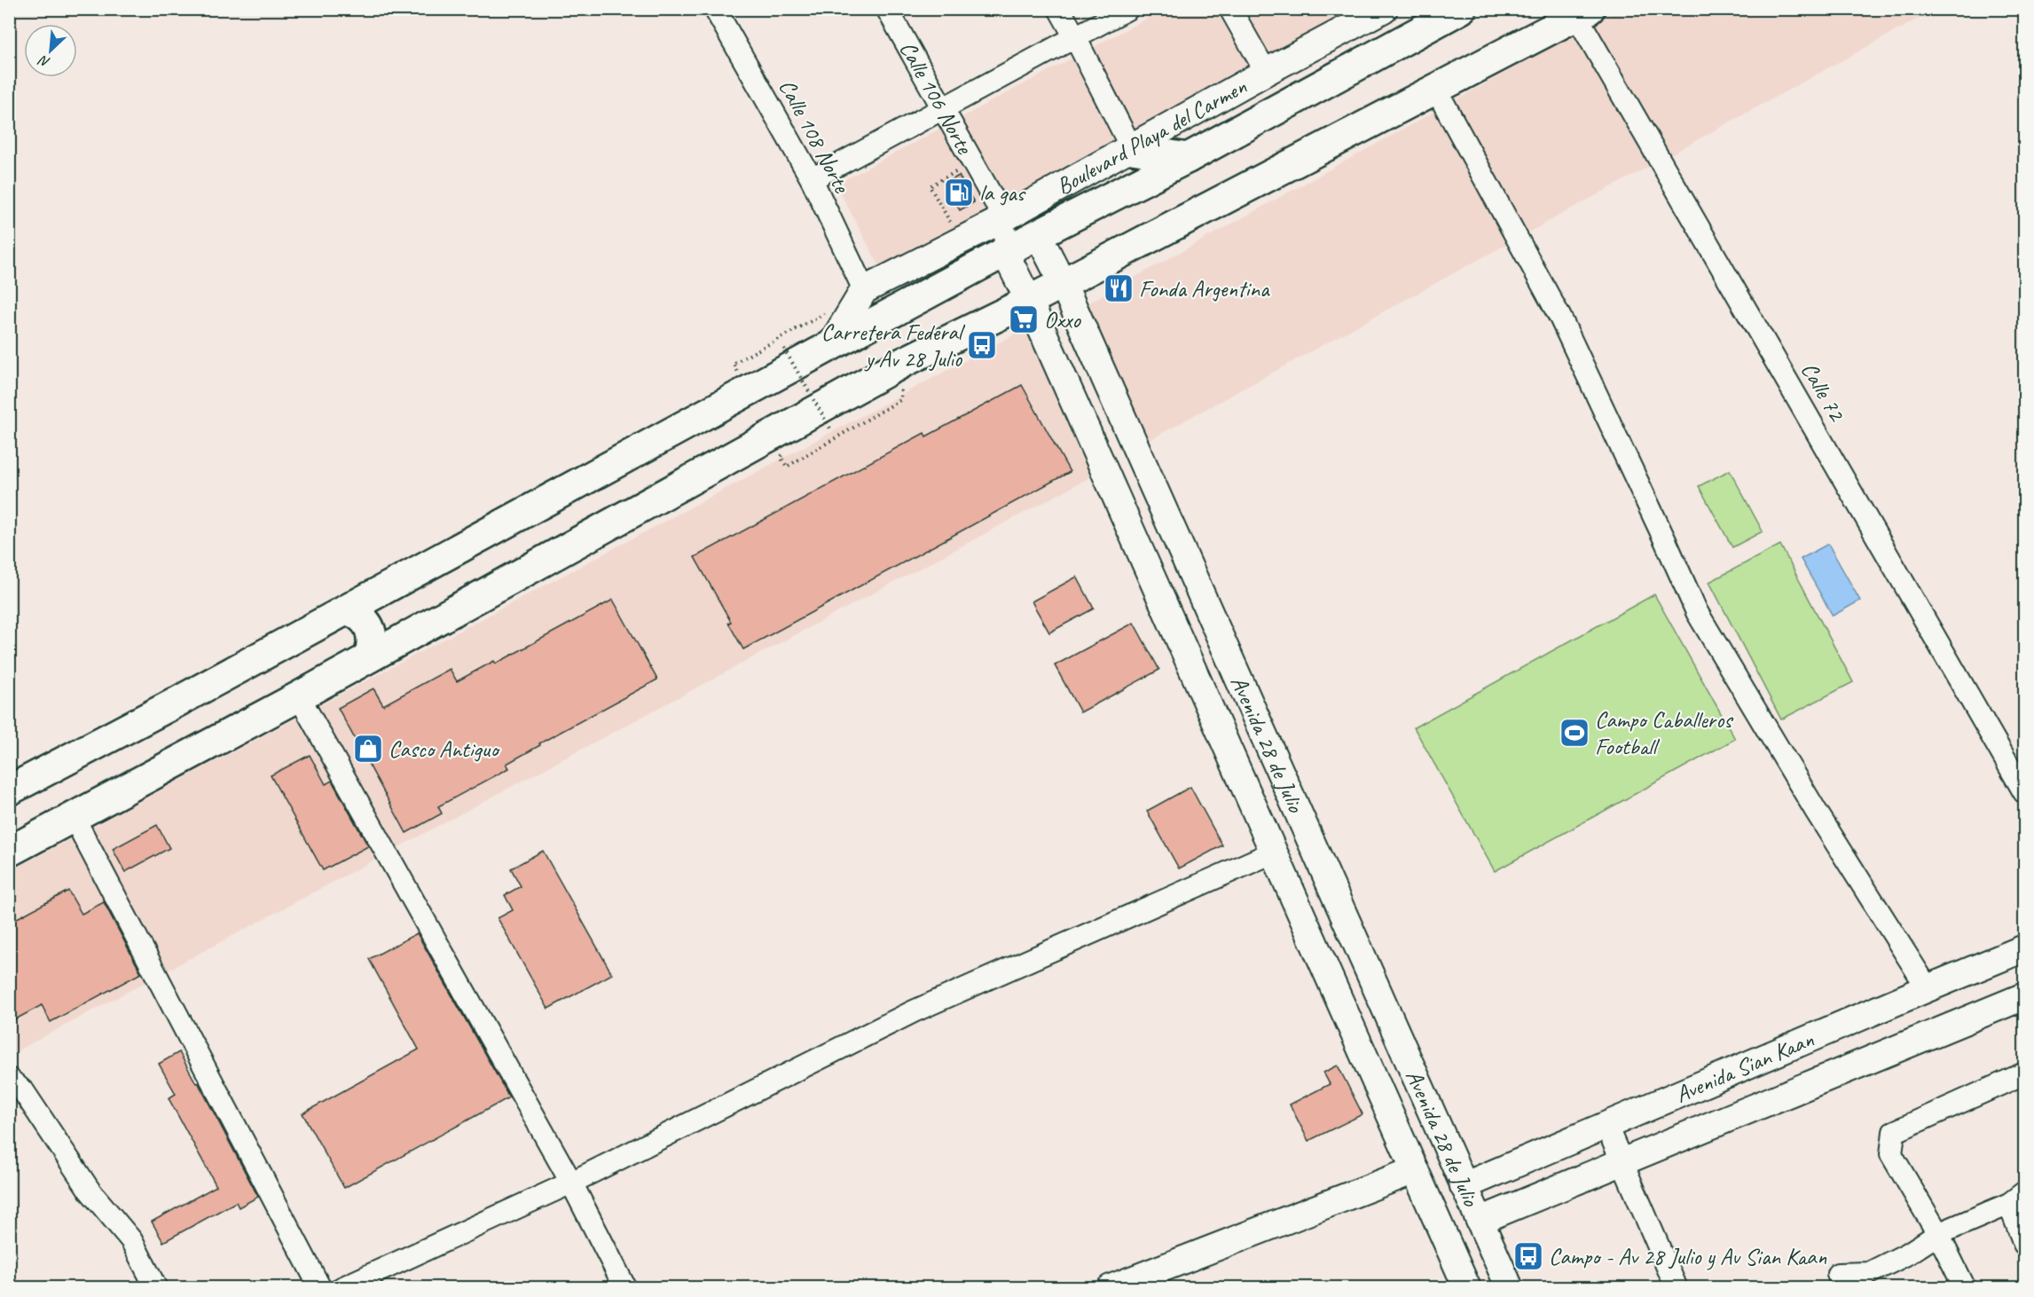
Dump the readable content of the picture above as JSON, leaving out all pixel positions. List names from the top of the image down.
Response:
{
  "streets": {
    "main road": [
      "Calle 106 Norte",
      "Boulevard Playa del Carmen",
      "Avenida 28 de Julio",
      "Avenida Sian Kaan"
    ],
    "street": ["Calle 108 Norte", "Calle 72"]
  },
  "crossings": [
    ["Calle 106 Norte", "Boulevard Playa del Carmen"],
    ["Calle 106 Norte", "Avenida 28 de Julio"],
    ["Calle 108 Norte", "Boulevard Playa del Carmen"],
    ["Avenida 28 de Julio", "Avenida Sian Kaan"]
  ],
  "places": {
    "fuel station": ["la gas"],
    "restaurant": ["Fonda Argentina"],
    "supermarket": ["Oxxo"],
    "bus stop": ["Carretera Federal y Av 28 Julio", "Campo - Av 28 Julio y Av Sian Kaan"],
    "sports": ["Campo Caballeros Football"],
    "shop": ["Casco Antiguo"]
  },
  "north": "bottom left"
}
